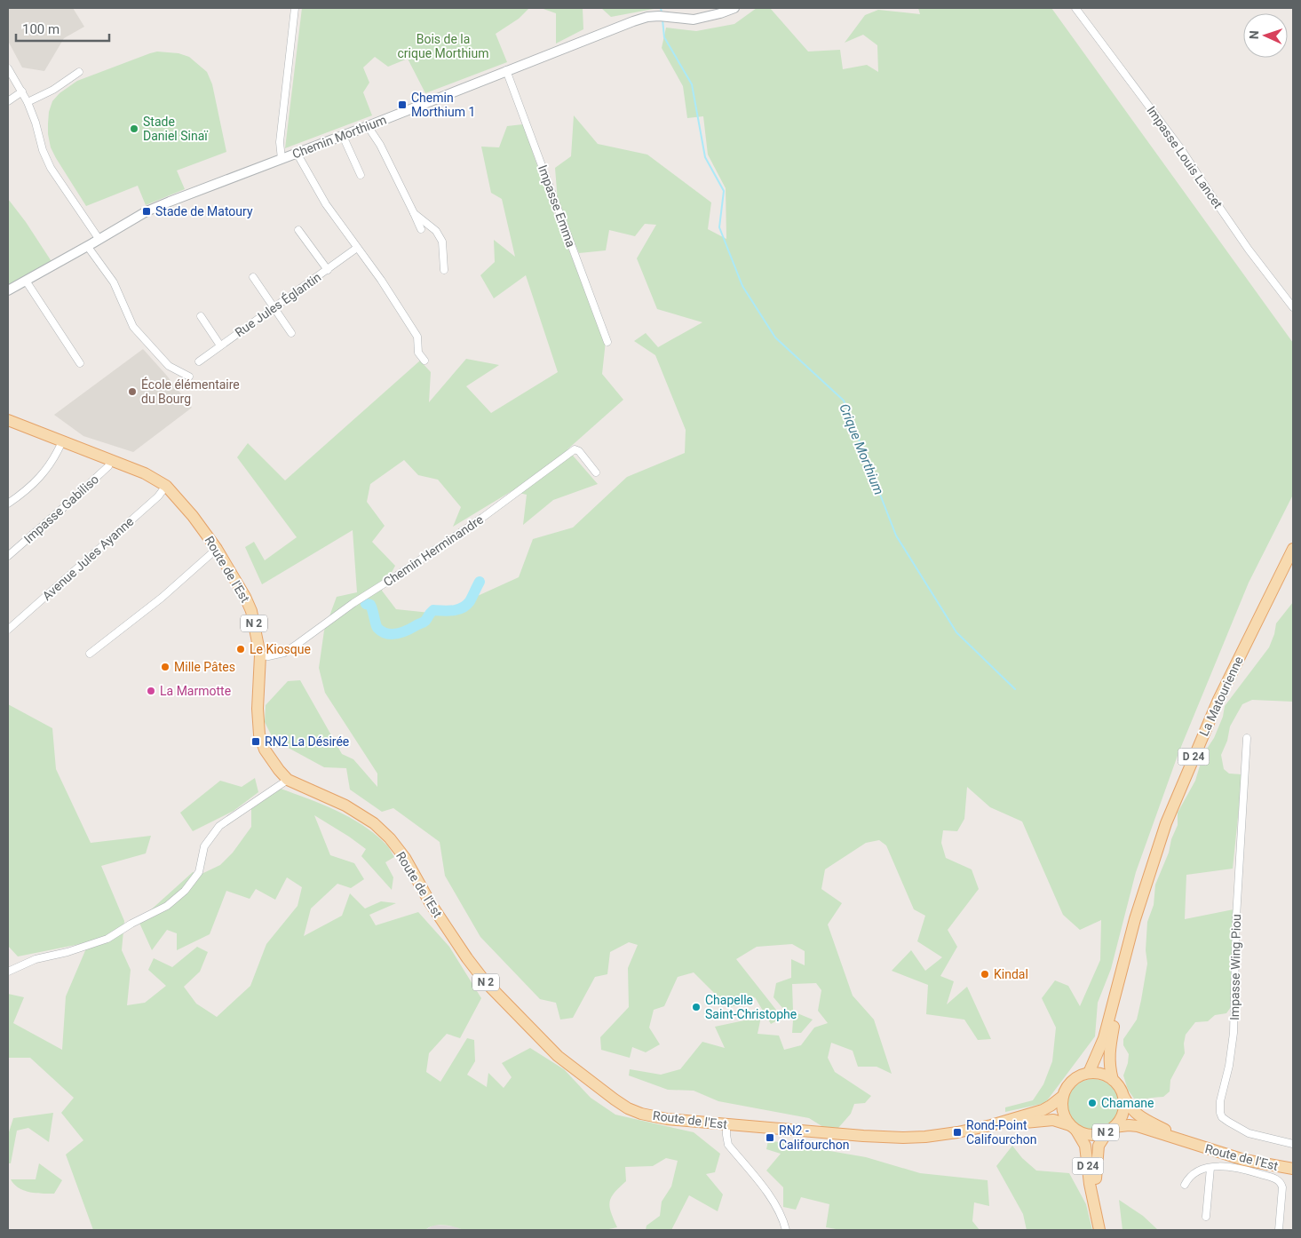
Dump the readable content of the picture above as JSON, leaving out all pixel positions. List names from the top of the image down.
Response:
{
  "streets": {
    "main road": [
      "Route de l'Est",
      "N 2",
      "La Matourienne",
      "D 24"
    ],
    "street": [
      "Chemin Morthium",
      "Impasse Louis Lancet",
      "Impasse Emma",
      "Rue Jules Églantin",
      "Impasse Gabiliso",
      "Chemin Herminandre",
      "Avenue Jules Ayanne",
      "Impasse Wing Piou"
    ]
  },
  "crossings": [
    ["Chemin Morthium", "Impasse Emma"],
    ["Impasse Gabiliso", "Route de l'Est"],
    ["Chemin Herminandre", "Route de l'Est"],
    ["Avenue Jules Ayanne", "Route de l'Est"],
    ["Route de l'Est", "N 2"],
    ["Route de l'Est", "La Matourienne"],
    ["Route de l'Est", "D 24"],
    ["N 2", "La Matourienne"],
    ["N 2", "D 24"],
    ["La Matourienne", "D 24"]
  ],
  "water": ["Crique Morthium"],
  "parks": ["Bois de la crique Morthium"],
  "places": {
    "transit": [
      "Chemin Morthium 1",
      "Stade de Matoury",
      "RN2 La Désirée",
      "Rond-Point Califourchon",
      "RN2 - Califourchon"
    ],
    "other": [
      "Stade Daniel Sinaï",
      "École élémentaire du Bourg",
      "Le Kiosque",
      "Mille Pâtes",
      "La Marmotte",
      "Kindal",
      "Chapelle Saint-Christophe",
      "Chamane"
    ]
  },
  "scale_bar": "100 m",
  "north": "left"
}
